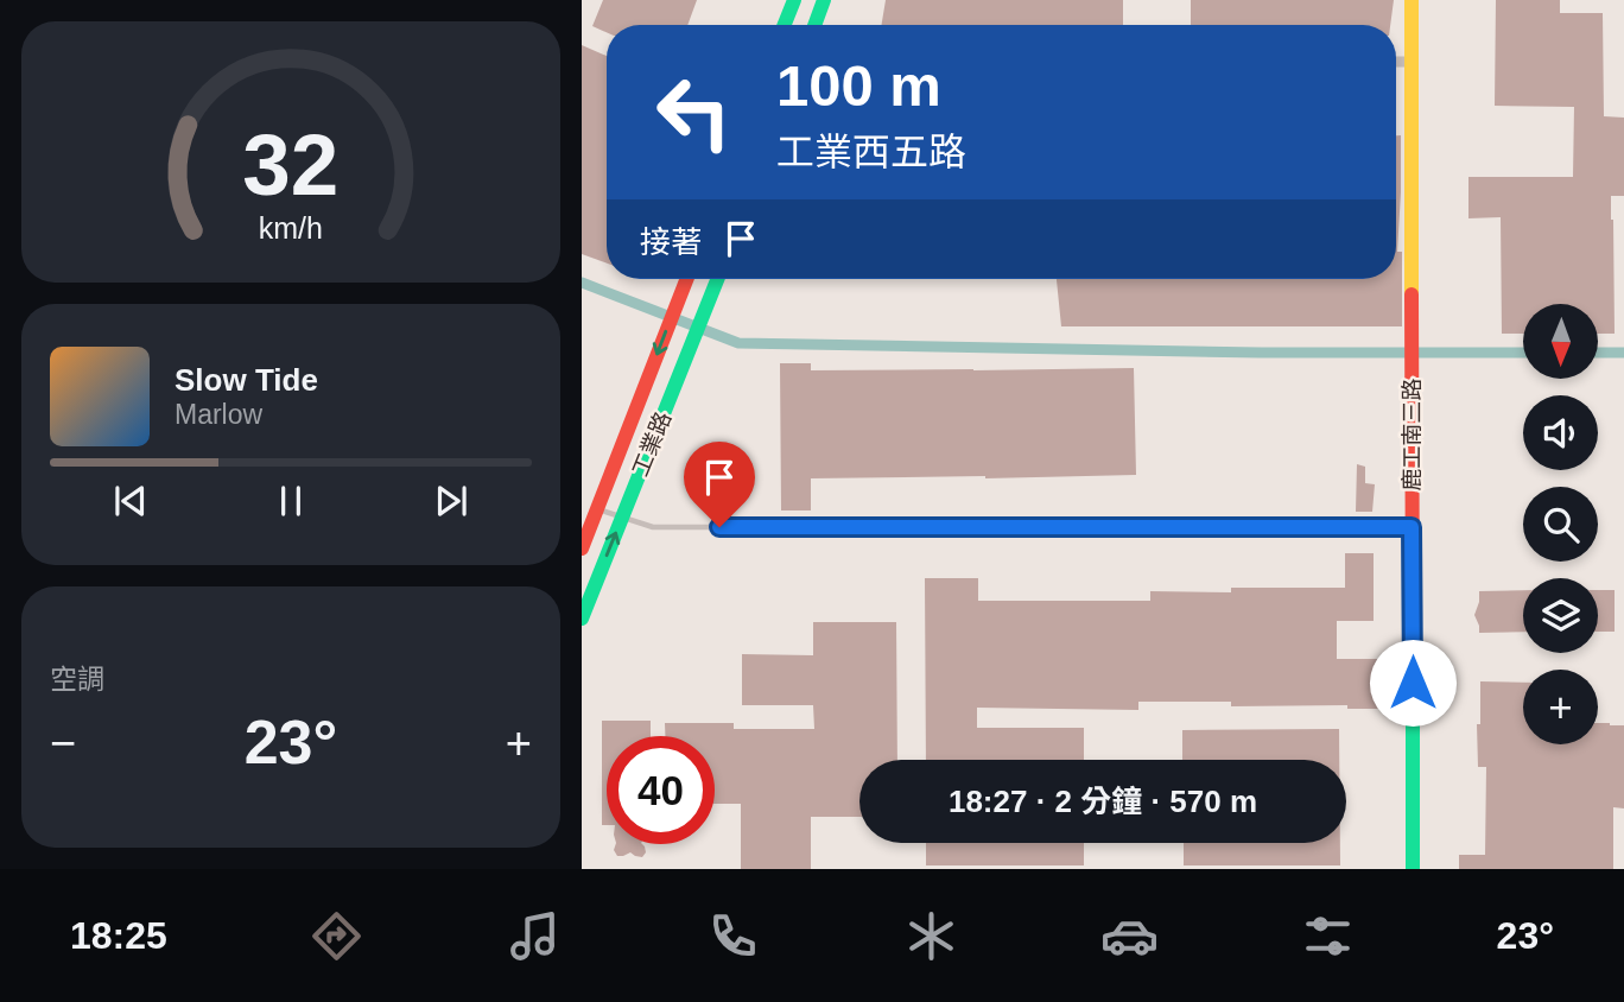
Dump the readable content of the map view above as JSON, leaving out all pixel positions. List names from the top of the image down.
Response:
{
  "streets": {
    "street": ["鹿工南三路", "工業路"]
  },
  "north": "bottom",
  "page": {
    "turn": ["100 m", "工業西五路"],
    "then": "接著",
    "map_buttons": "+",
    "song": ["Slow Tide", "Marlow"],
    "tile": "空調",
    "heat": ["−", "23°", "+"],
    "limit": "40",
    "trip": "18:27 · 2 分鐘 · 570 m",
    "tabs": ["18:25", "23°"],
    "gauge": ["32", "km/h"]
  }
}
